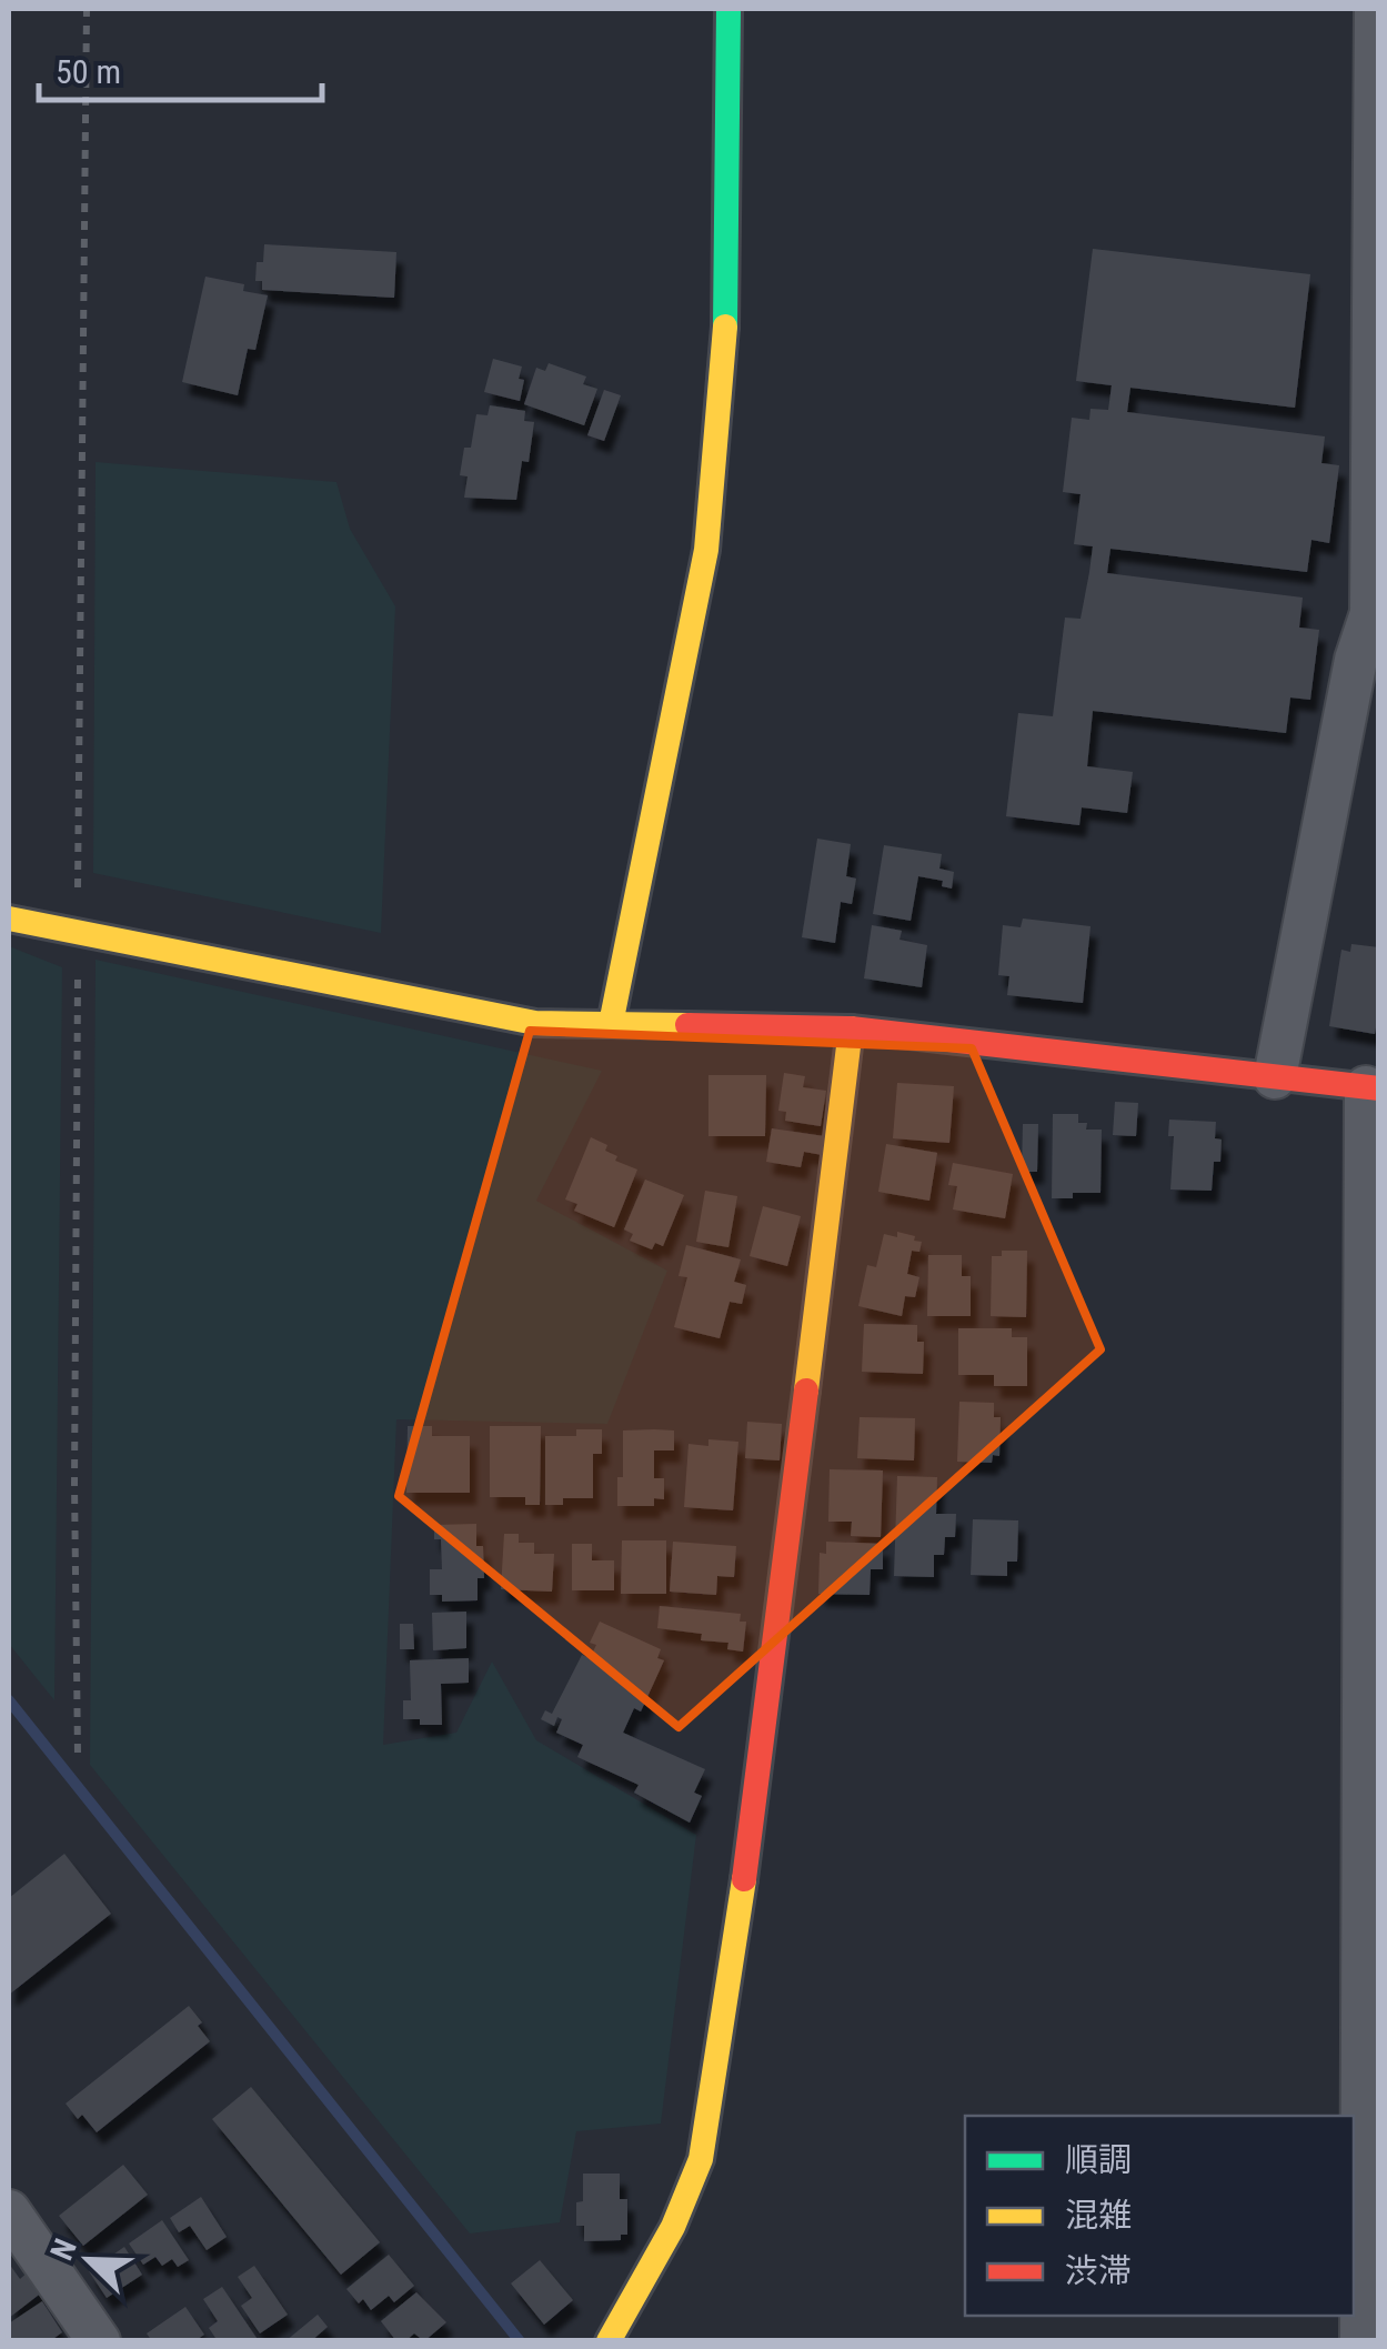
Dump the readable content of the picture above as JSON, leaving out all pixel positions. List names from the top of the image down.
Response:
{
  "legend": ["順調", "混雑", "渋滞"],
  "scale_bar": "50 m",
  "north": "top left"
}
